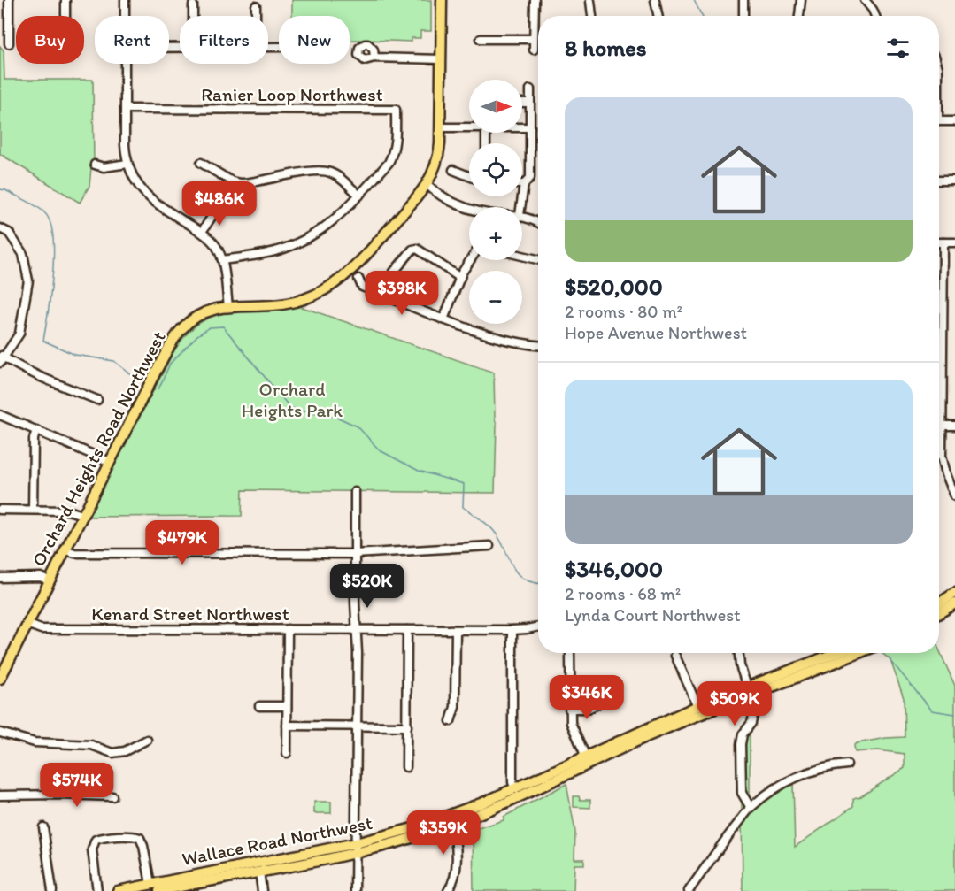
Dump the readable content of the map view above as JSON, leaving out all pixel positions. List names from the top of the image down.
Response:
{
  "streets": {
    "main road": ["Orchard Heights Road Northwest", "Wallace Road Northwest"],
    "street": ["Ranier Loop Northwest", "Kenard Street Northwest"]
  },
  "crossings": [
    ["Orchard Heights Road Northwest", "Kenard Street Northwest"]
  ],
  "parks": ["Orchard Heights Park"],
  "north": "right",
  "page": {
    "chip": [
      "Buy",
      "Rent",
      "Filters",
      "New"
    ],
    "heading": "8 homes",
    "map_buttons": ["+", "−"],
    "list": [
      {
        "name": "$520,000",
        "note": "2 rooms · 80 m² · Hope Avenue Northwest"
      },
      {
        "name": "$346,000",
        "note": "2 rooms · 68 m² · Lynda Court Northwest"
      }
    ],
    "price": [
      "$486K",
      "$398K",
      "$479K",
      "$520K",
      "$346K",
      "$509K",
      "$574K",
      "$359K"
    ]
  }
}
